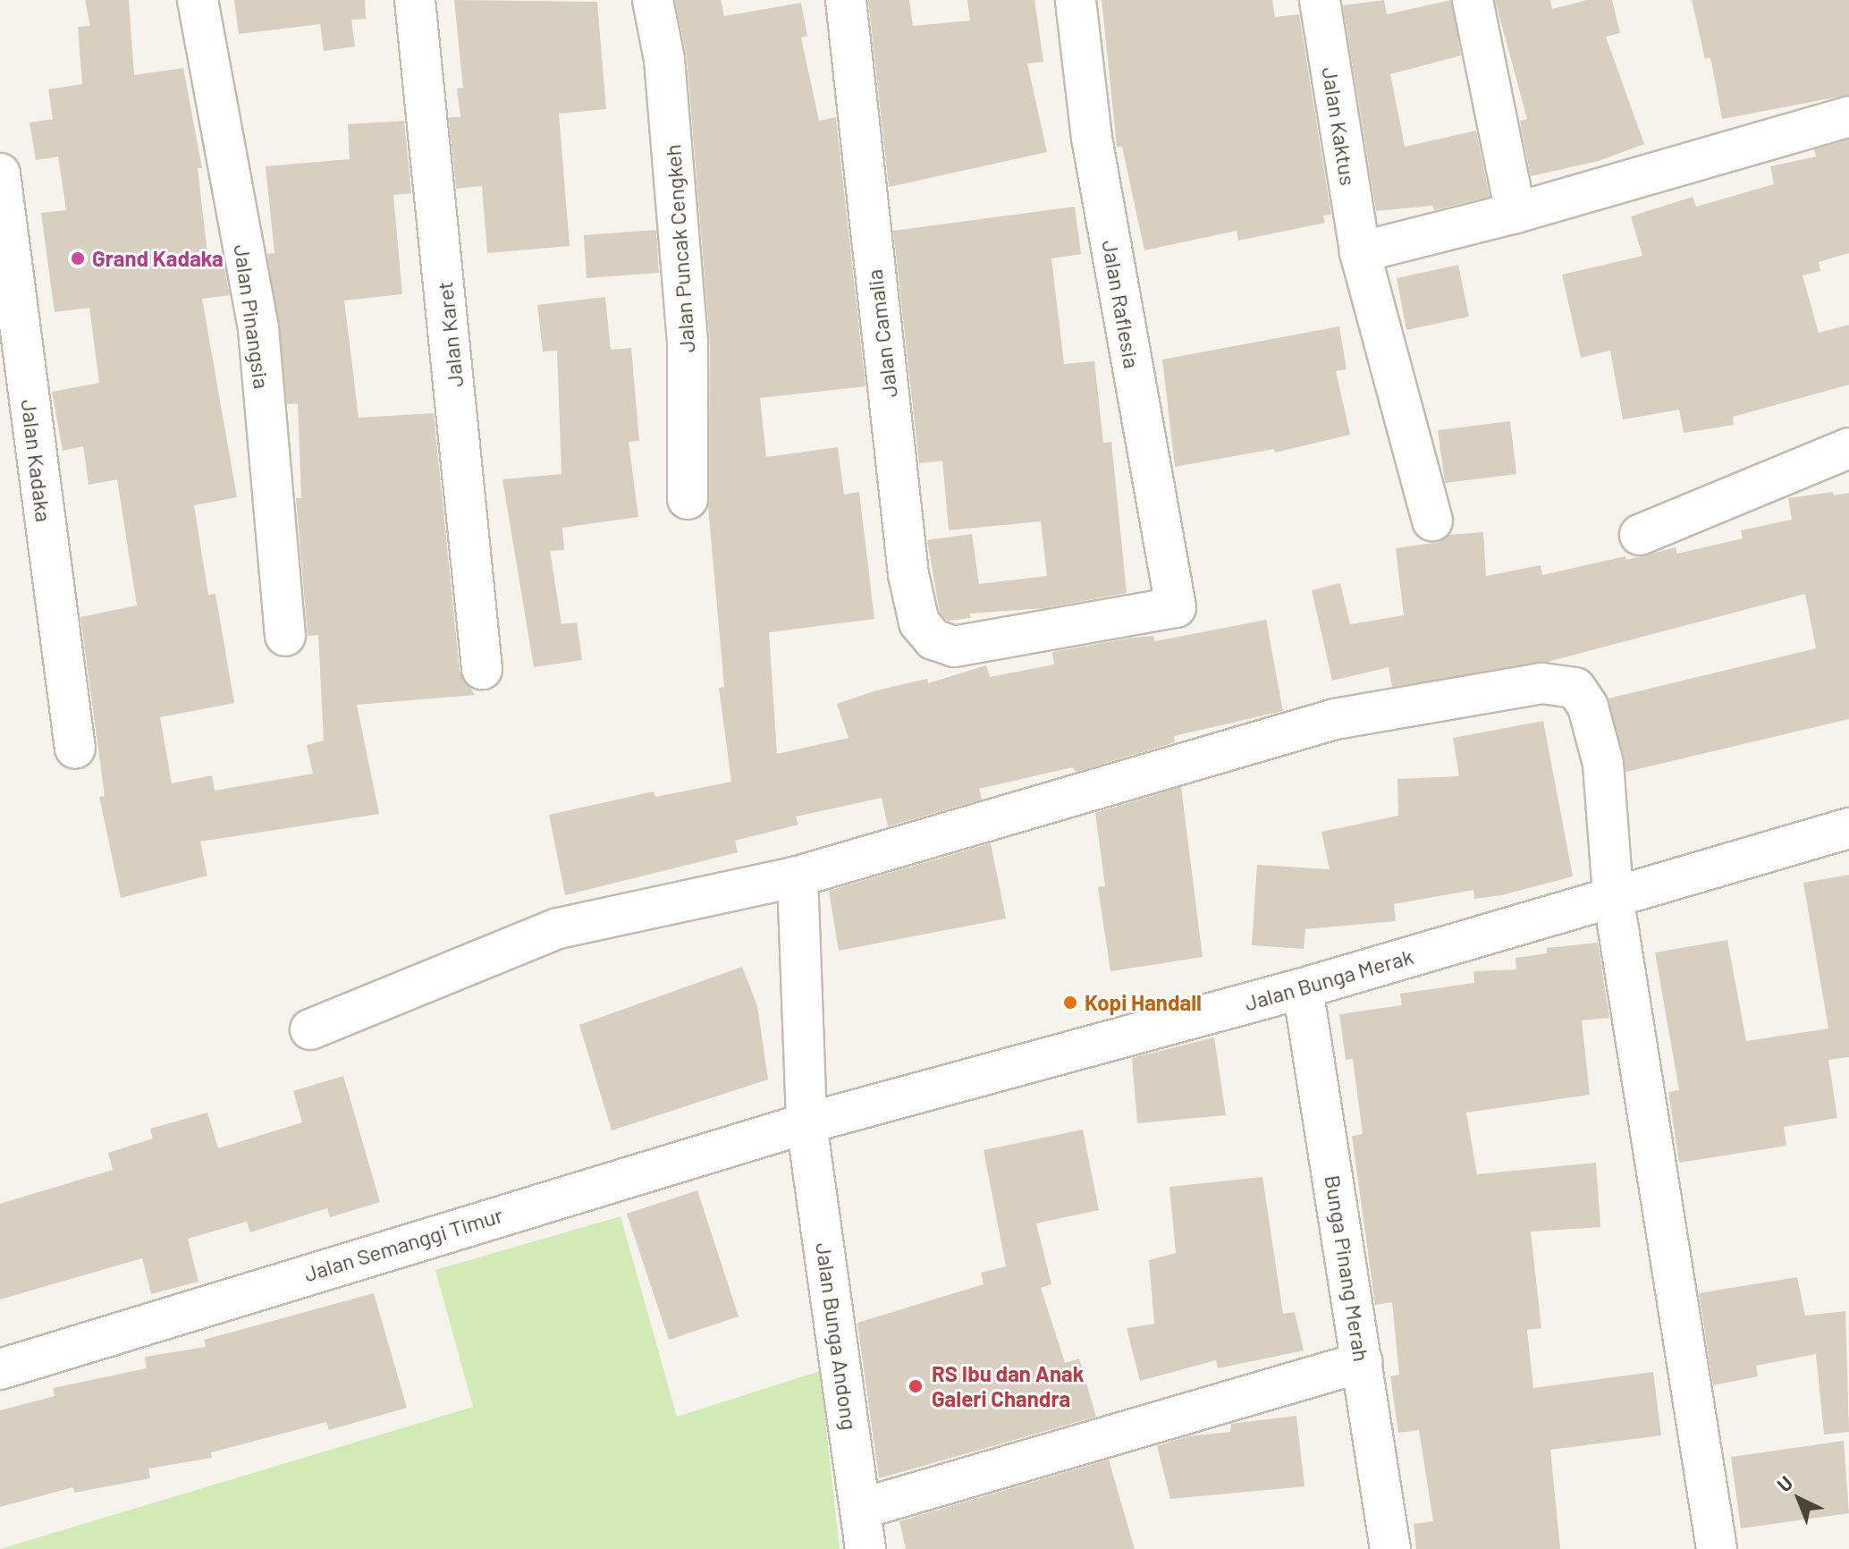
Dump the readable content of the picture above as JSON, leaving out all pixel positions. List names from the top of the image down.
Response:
{
  "streets": {
    "street": [
      "Jalan Kaktus",
      "Jalan Puncak Cengkeh",
      "Jalan Raflesia",
      "Jalan Pinangsia",
      "Jalan Camalia",
      "Jalan Karet",
      "Jalan Kadaka",
      "Jalan Bunga Merak",
      "Jalan Semanggi Timur",
      "Bunga Pinang Merah",
      "Jalan Bunga Andong"
    ]
  },
  "crossings": [
    ["Jalan Raflesia", "Jalan Camalia"],
    ["Jalan Bunga Merak", "Jalan Semanggi Timur"],
    ["Jalan Bunga Merak", "Bunga Pinang Merah"],
    ["Jalan Bunga Merak", "Jalan Bunga Andong"],
    ["Jalan Semanggi Timur", "Jalan Bunga Andong"]
  ],
  "places": ["Grand Kadaka", "Kopi Handall", "RS Ibu dan Anak Galeri Chandra"],
  "north": "top left"
}
